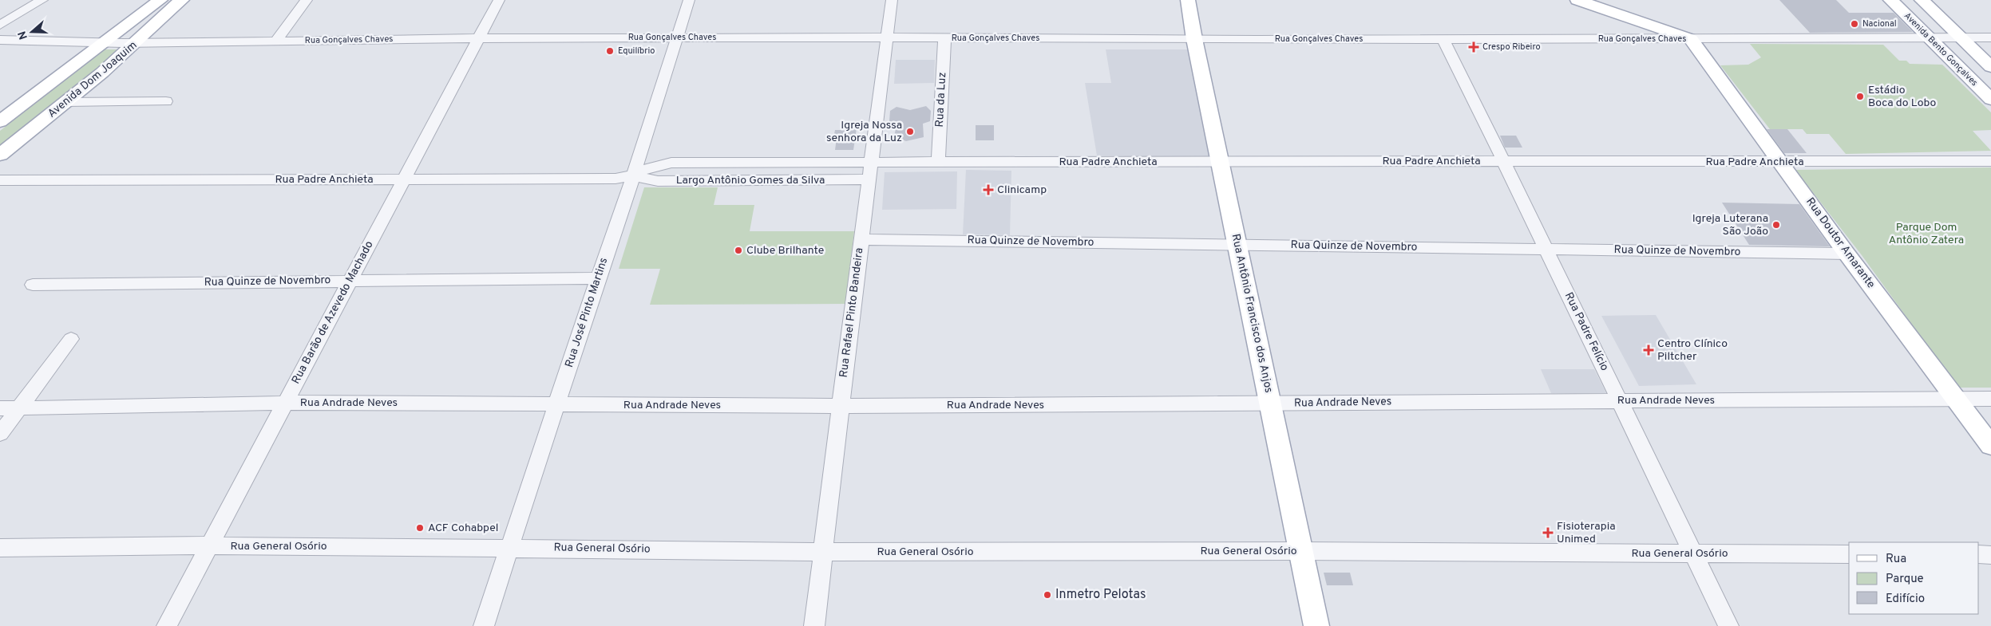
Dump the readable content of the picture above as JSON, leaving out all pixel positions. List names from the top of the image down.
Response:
{
  "streets": {
    "main road": [
      "Avenida Bento Gonçalves",
      "Avenida Dom Joaquim",
      "Rua Doutor Amarante",
      "Rua Antônio Francisco dos Anjos"
    ],
    "street": [
      "Rua Gonçalves Chaves",
      "Rua da Luz",
      "Rua Padre Anchieta",
      "Largo Antônio Gomes da Silva",
      "Rua Quinze de Novembro",
      "Rua Barão de Azevedo Machado",
      "Rua José Pinto Martins",
      "Rua Rafael Pinto Bandeira",
      "Rua Padre Felício",
      "Rua Andrade Neves",
      "Rua General Osório"
    ]
  },
  "crossings": [
    ["Rua Gonçalves Chaves", "Avenida Bento Gonçalves"],
    ["Rua Gonçalves Chaves", "Avenida Dom Joaquim"],
    ["Rua Gonçalves Chaves", "Rua da Luz"],
    ["Rua Gonçalves Chaves", "Rua Doutor Amarante"],
    ["Rua Gonçalves Chaves", "Rua Barão de Azevedo Machado"],
    ["Rua Gonçalves Chaves", "Rua José Pinto Martins"],
    ["Rua Gonçalves Chaves", "Rua Rafael Pinto Bandeira"],
    ["Rua Gonçalves Chaves", "Rua Antônio Francisco dos Anjos"],
    ["Rua Gonçalves Chaves", "Rua Padre Felício"],
    ["Rua da Luz", "Rua Padre Anchieta"],
    ["Rua Padre Anchieta", "Largo Antônio Gomes da Silva"],
    ["Rua Padre Anchieta", "Rua Doutor Amarante"],
    ["Rua Padre Anchieta", "Rua Barão de Azevedo Machado"],
    ["Rua Padre Anchieta", "Rua José Pinto Martins"],
    ["Rua Padre Anchieta", "Rua Rafael Pinto Bandeira"],
    ["Rua Padre Anchieta", "Rua Antônio Francisco dos Anjos"],
    ["Rua Padre Anchieta", "Rua Padre Felício"],
    ["Largo Antônio Gomes da Silva", "Rua José Pinto Martins"],
    ["Largo Antônio Gomes da Silva", "Rua Rafael Pinto Bandeira"],
    ["Rua Quinze de Novembro", "Rua Doutor Amarante"],
    ["Rua Quinze de Novembro", "Rua Barão de Azevedo Machado"],
    ["Rua Quinze de Novembro", "Rua José Pinto Martins"],
    ["Rua Quinze de Novembro", "Rua Rafael Pinto Bandeira"],
    ["Rua Quinze de Novembro", "Rua Antônio Francisco dos Anjos"],
    ["Rua Quinze de Novembro", "Rua Padre Felício"],
    ["Rua Doutor Amarante", "Rua Andrade Neves"],
    ["Rua Barão de Azevedo Machado", "Rua Andrade Neves"],
    ["Rua Barão de Azevedo Machado", "Rua General Osório"],
    ["Rua José Pinto Martins", "Rua Andrade Neves"],
    ["Rua José Pinto Martins", "Rua General Osório"],
    ["Rua Rafael Pinto Bandeira", "Rua Andrade Neves"],
    ["Rua Rafael Pinto Bandeira", "Rua General Osório"],
    ["Rua Antônio Francisco dos Anjos", "Rua Andrade Neves"],
    ["Rua Antônio Francisco dos Anjos", "Rua General Osório"],
    ["Rua Padre Felício", "Rua Andrade Neves"],
    ["Rua Padre Felício", "Rua General Osório"]
  ],
  "parks": ["Parque Dom Antônio Zatera"],
  "places": {
    "other": [
      "Nacional",
      "Equilíbrio",
      "Estádio Boca do Lobo",
      "Igreja Nossa senhora da Luz",
      "Igreja Luterana São João",
      "Clube Brilhante",
      "ACF Cohabpel",
      "Inmetro Pelotas"
    ],
    "health": [
      "Crespo Ribeiro",
      "Clinicamp",
      "Centro Clínico Piltcher",
      "Fisioterapia Unimed"
    ]
  },
  "legend": ["Rua", "Parque", "Edifício"],
  "north": "left"
}
